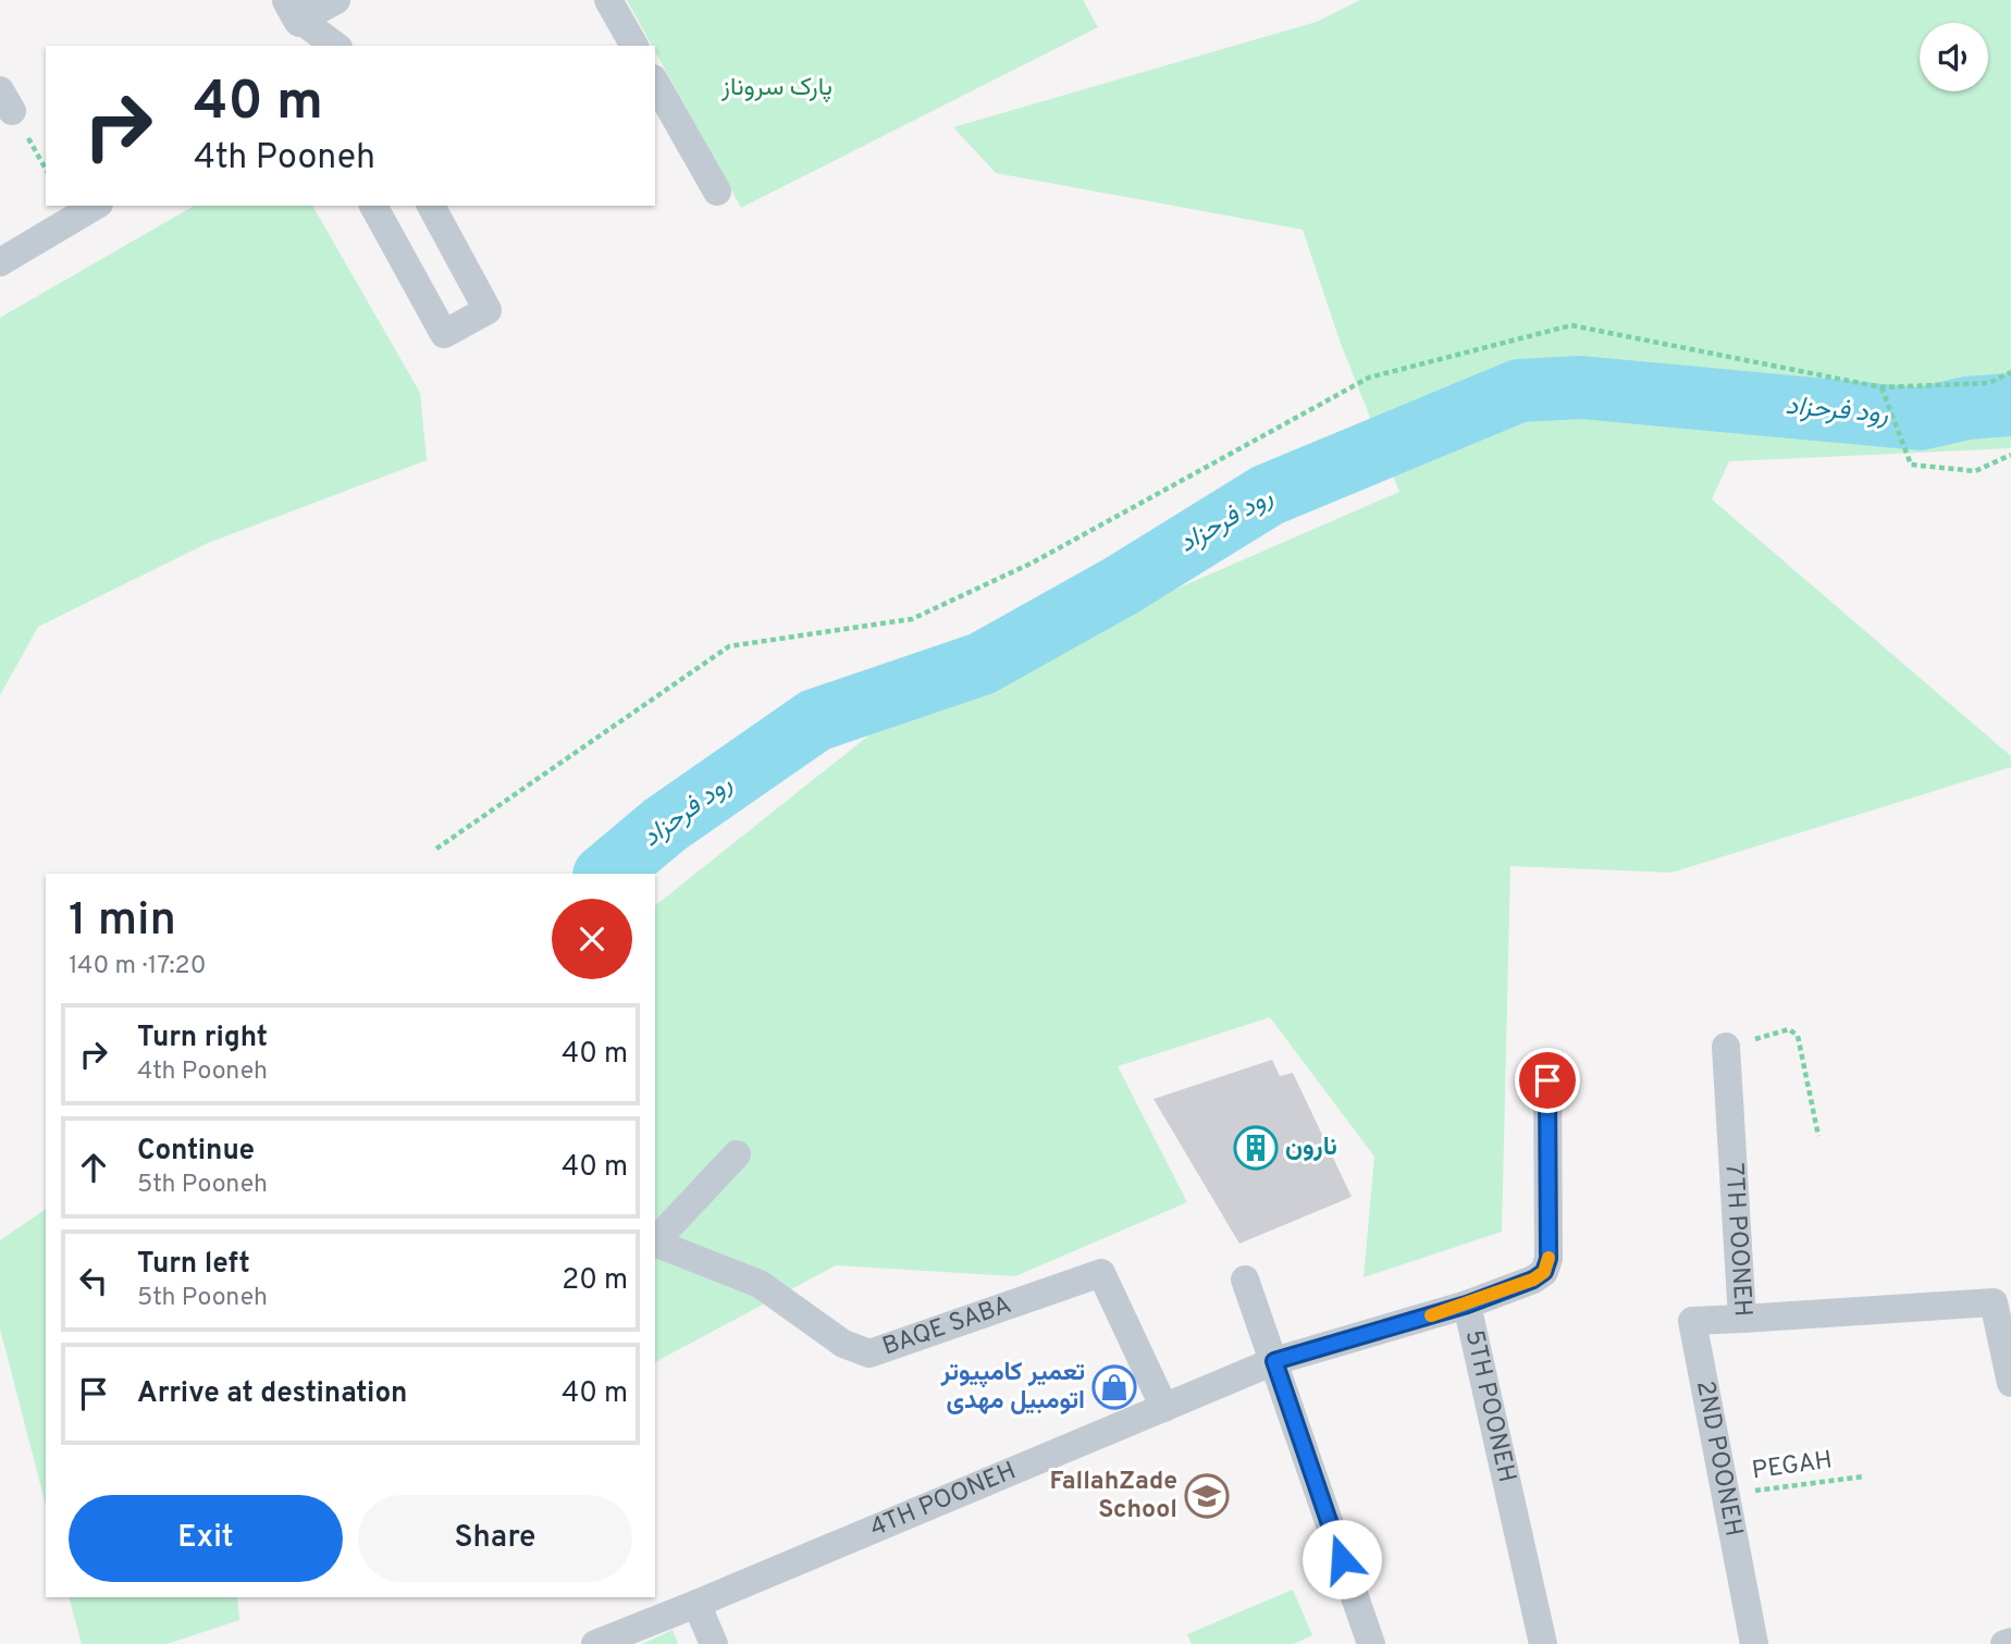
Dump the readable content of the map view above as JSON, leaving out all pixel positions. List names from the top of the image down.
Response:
{
  "streets": {
    "street": [
      "7TH POONEH",
      "BAQE SABA",
      "5TH POONEH",
      "2ND POONEH",
      "4TH POONEH"
    ],
    "path": ["PEGAH"]
  },
  "crossings": [
    ["7TH POONEH", "2ND POONEH"],
    ["BAQE SABA", "4TH POONEH"],
    ["5TH POONEH", "4TH POONEH"],
    ["2ND POONEH", "PEGAH"]
  ],
  "water": ["رود فرحزاد"],
  "parks": ["پارک سروناز"],
  "places": {
    "building": ["نارون"],
    "shop": ["تعمیر کامپیوتر اتومبیل مهدی"],
    "school or university": ["FallahZade School"]
  },
  "page": {
    "turn": ["40 m", "4th Pooneh"],
    "heading": ["1 min", "140 m · 17:20"],
    "list": [
      {
        "name": "Turn right",
        "note": "4th Pooneh",
        "value": "40 m"
      },
      {
        "name": "Continue",
        "note": "5th Pooneh",
        "value": "40 m"
      },
      {
        "name": "Turn left",
        "note": "5th Pooneh",
        "value": "20 m"
      },
      {
        "name": "Arrive at destination",
        "value": "40 m"
      }
    ],
    "buttons": ["Exit", "Share"]
  }
}
